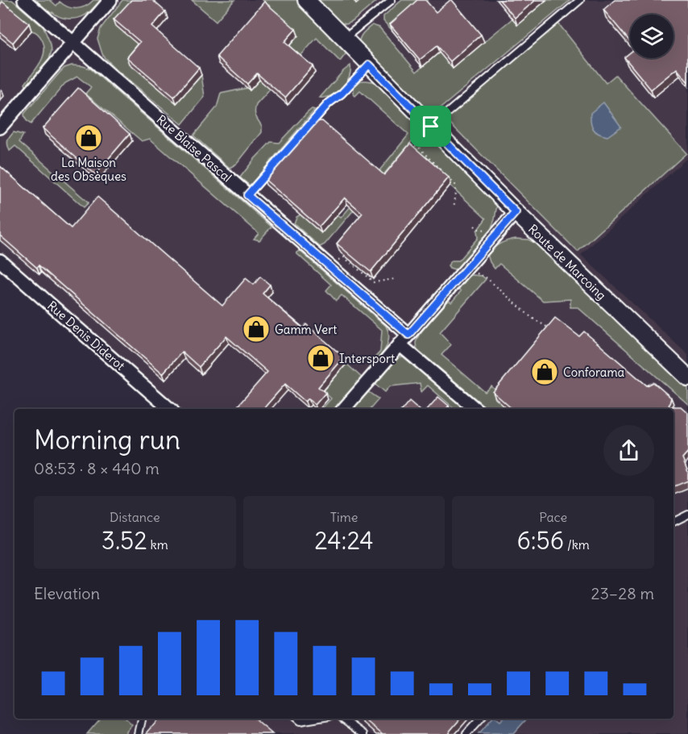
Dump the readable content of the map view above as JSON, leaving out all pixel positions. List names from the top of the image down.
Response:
{
  "streets": {
    "street": ["Rue Blaise Pascal", "Route de Marcoing", "Rue Denis Diderot"]
  },
  "places": {
    "shop": [
      "La Maison des Obsèques",
      "Gamm Vert",
      "Intersport",
      "Conforama"
    ]
  },
  "page": {
    "heading": ["Morning run", "08:53 · 8 × 440 m"],
    "stats": [
      ["Distance", "3.52 km"],
      ["Time", "24:24"],
      ["Pace", "6:56 /km"]
    ],
    "chart": ["Elevation", "23–28 m"]
  }
}
